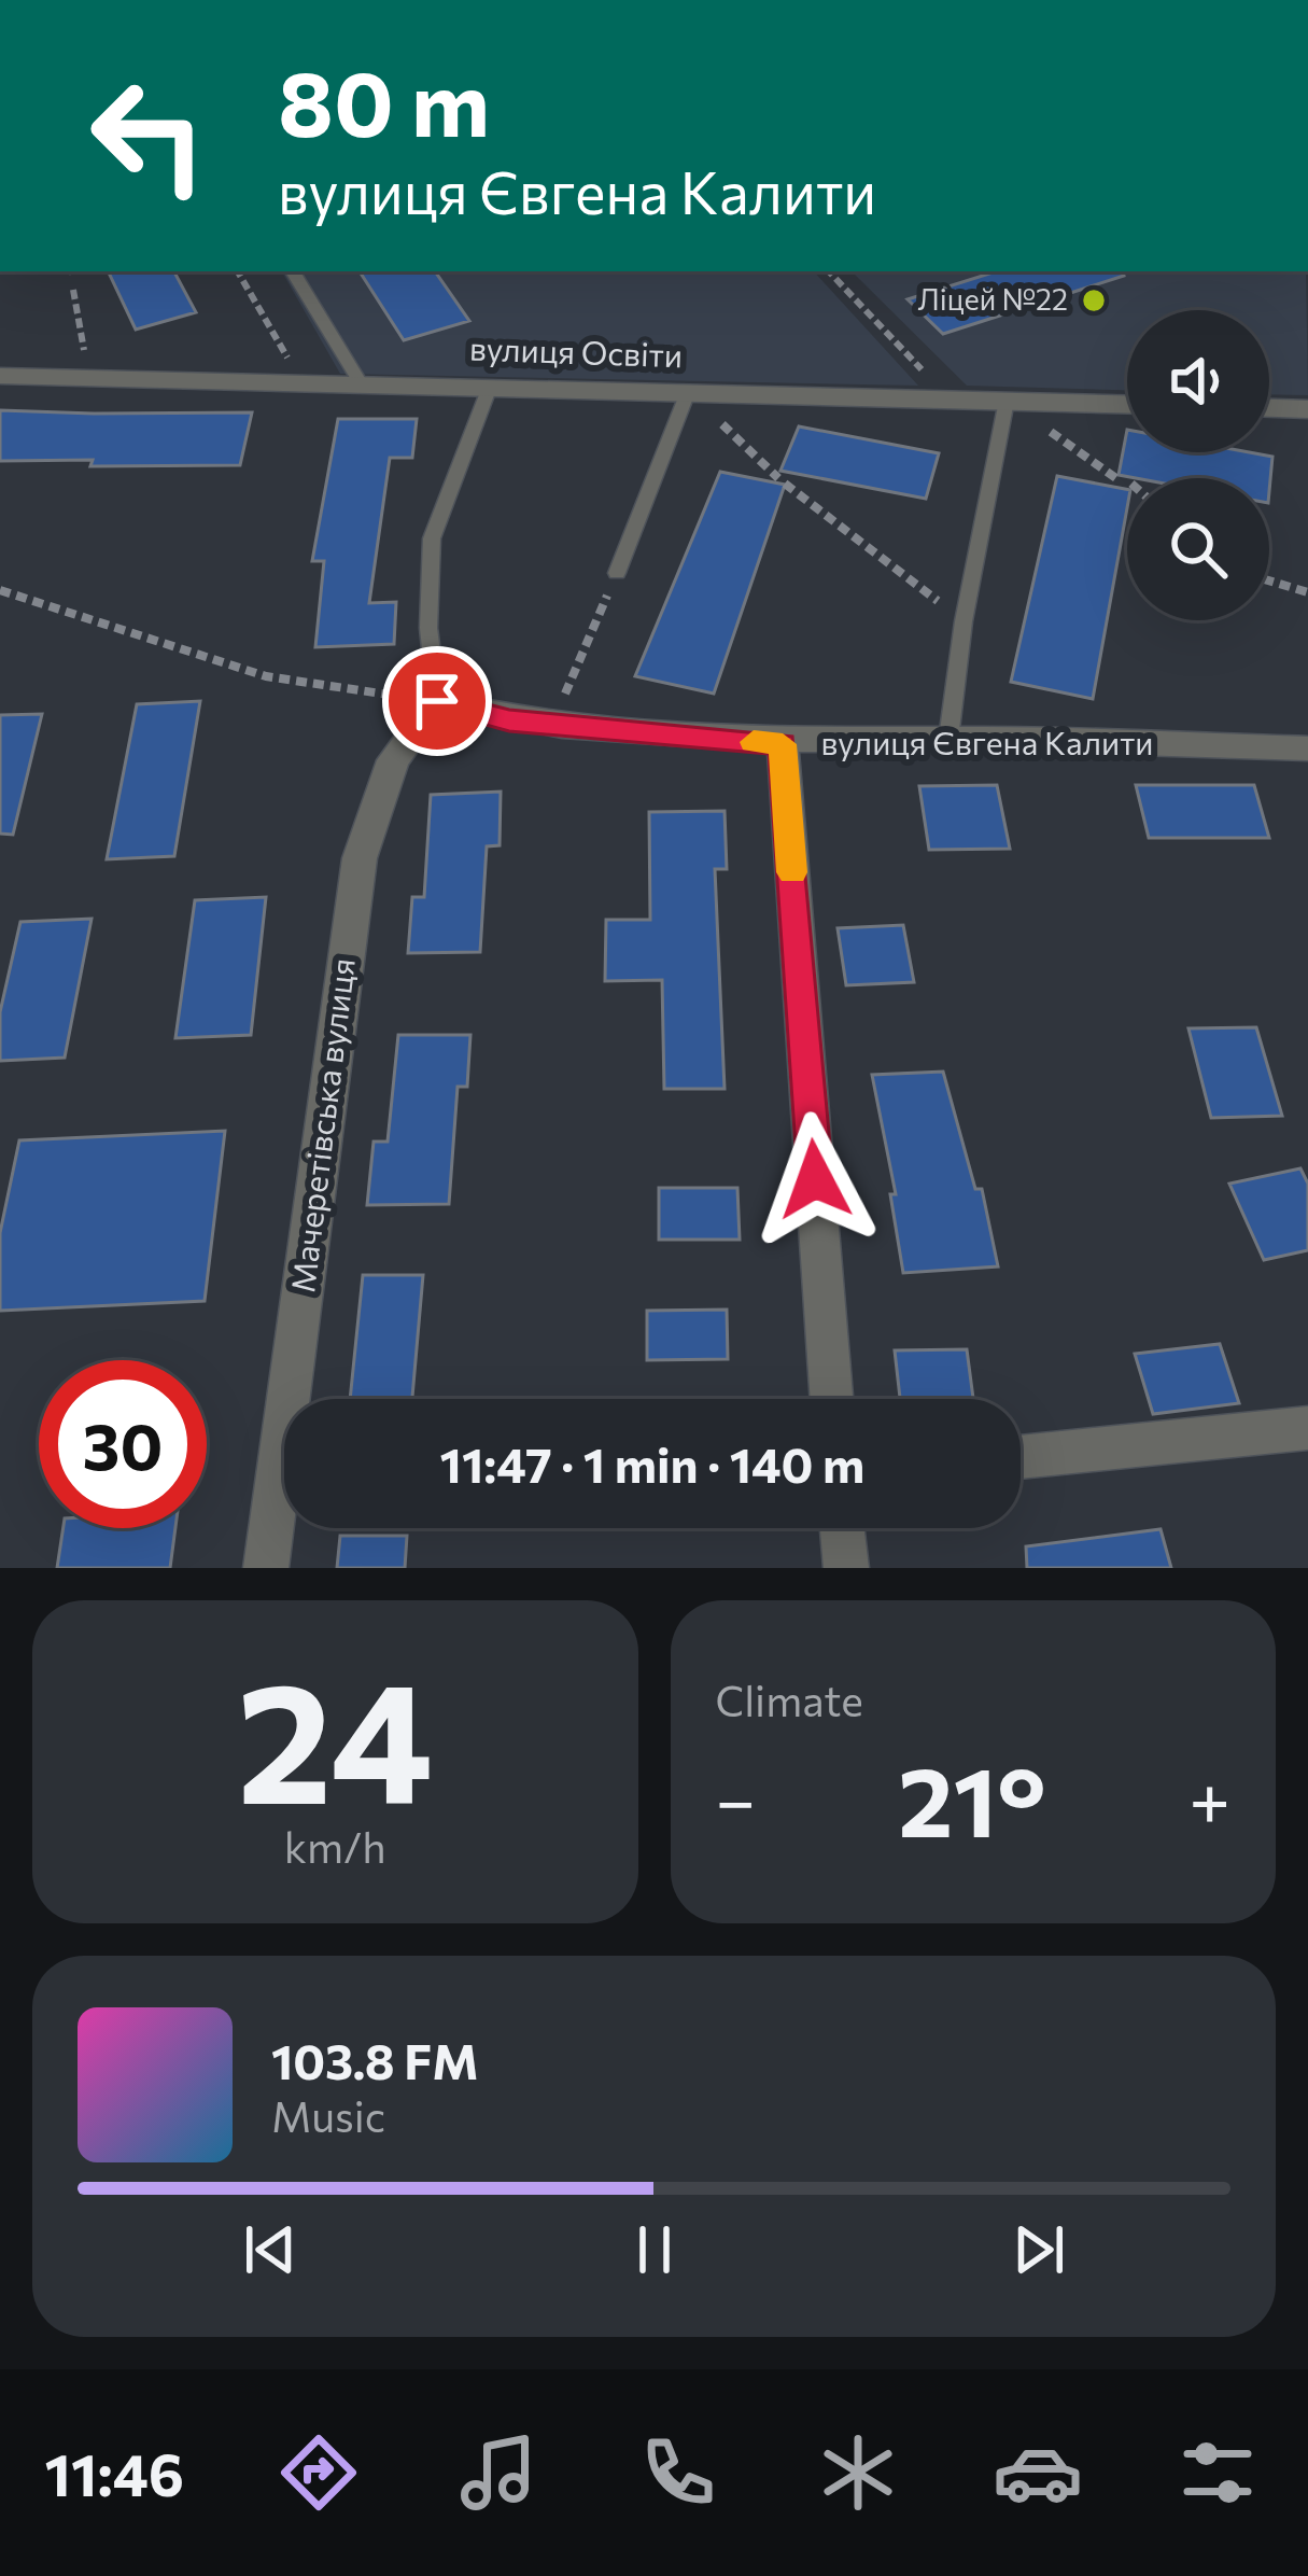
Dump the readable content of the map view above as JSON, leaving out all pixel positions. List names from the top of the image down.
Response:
{
  "streets": {
    "street": ["вулиця Освіти", "вулиця Євгена Калити", "Мачеретівська вулиця"]
  },
  "crossings": [
    ["вулиця Євгена Калити", "Мачеретівська вулиця"]
  ],
  "places": ["Ліцей №22"],
  "page": {
    "turn": ["80 m", "вулиця Євгена Калити"],
    "limit": "30",
    "trip": "11:47 · 1 min · 140 m",
    "tile": [
      ["24", "km/h"],
      "Climate"
    ],
    "heat": ["−", "21°", "+"],
    "song": ["103.8 FM", "Music"],
    "tabs": "11:46"
  }
}
